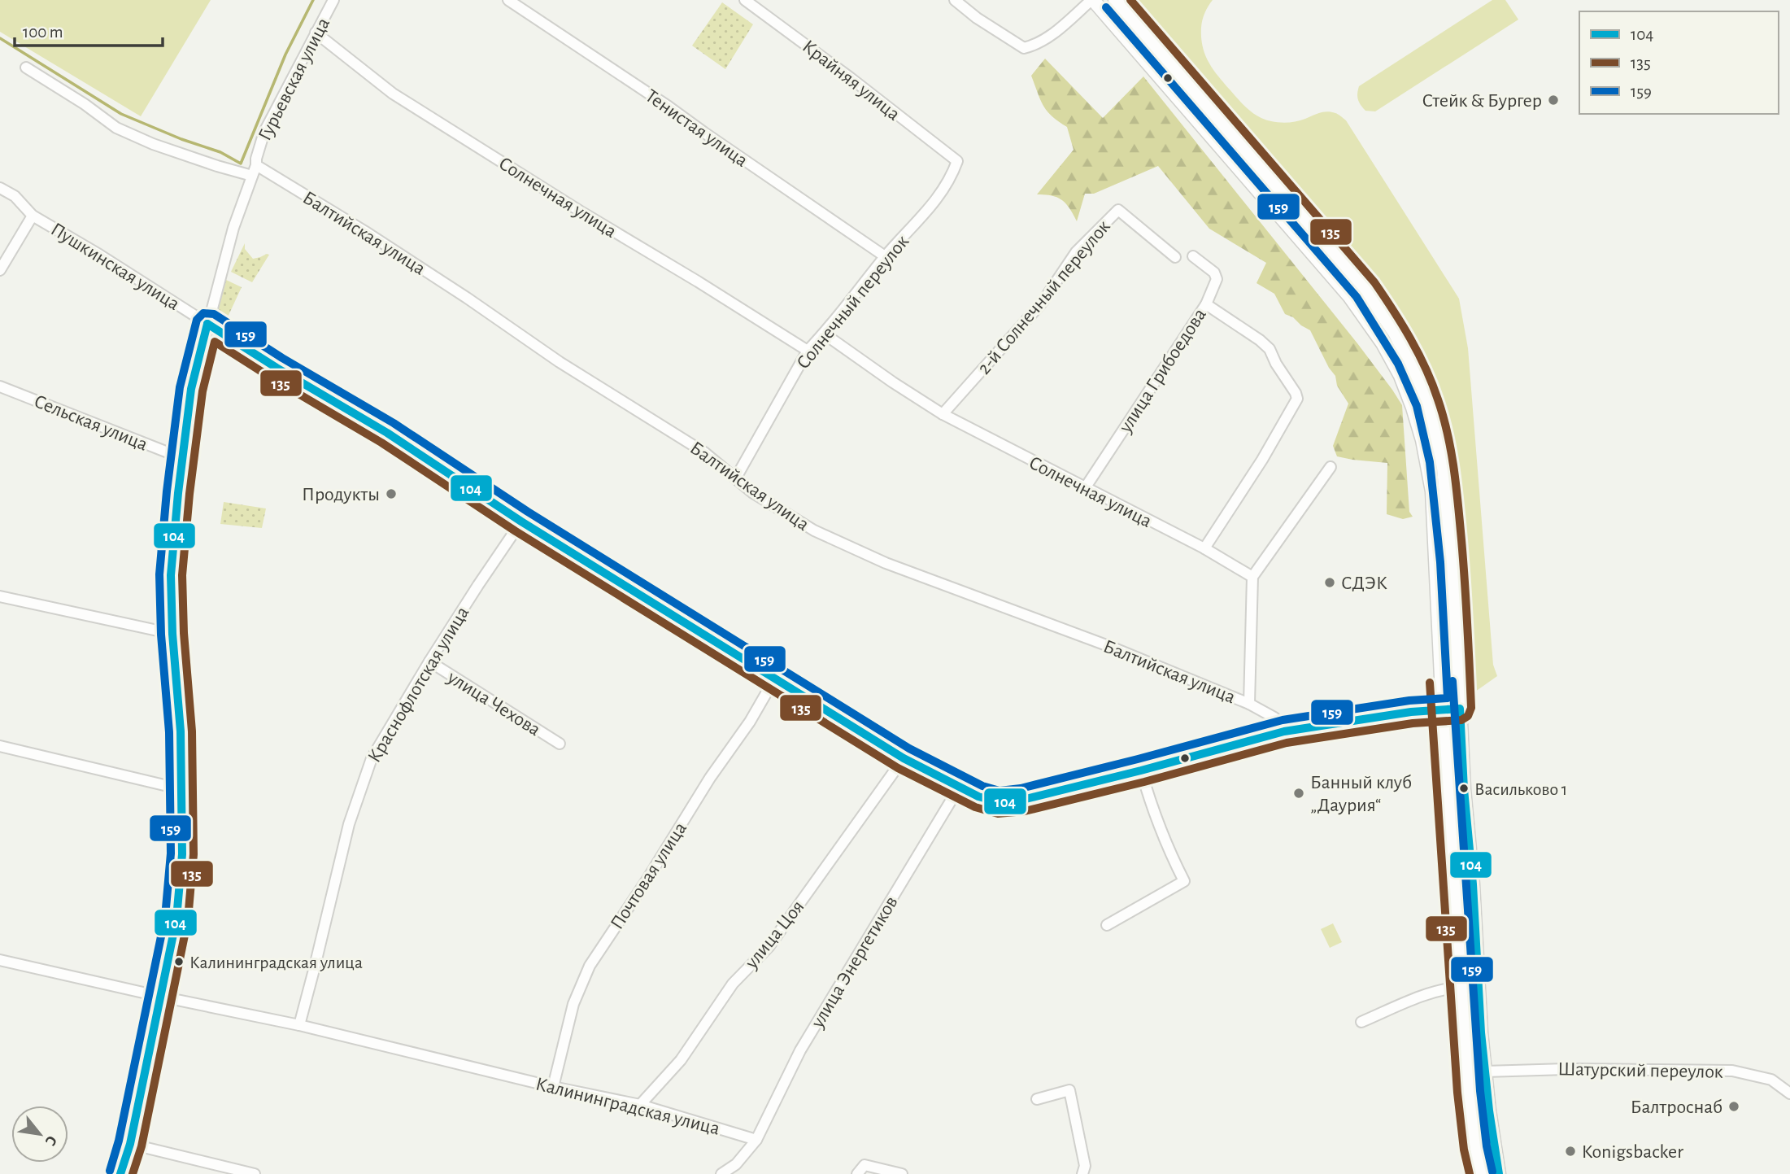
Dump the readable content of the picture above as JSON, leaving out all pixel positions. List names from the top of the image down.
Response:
{
  "streets": {
    "street": [
      "Гурьевская улица",
      "Крайняя улица",
      "Тенистая улица",
      "Солнечная улица",
      "Балтийская улица",
      "Пушкинская улица",
      "2-й Солнечный переулок",
      "Солнечный переулок",
      "улица Грибоедова",
      "Сельская улица",
      "Краснофлотская улица",
      "улица Чехова",
      "Почтовая улица",
      "улица Цоя",
      "улица Энергетиков",
      "Шатурский переулок",
      "Калининградская улица"
    ]
  },
  "crossings": [
    ["Гурьевская улица", "Солнечная улица"],
    ["Гурьевская улица", "Балтийская улица"],
    ["Гурьевская улица", "Пушкинская улица"],
    ["Гурьевская улица", "Сельская улица"],
    ["Гурьевская улица", "Калининградская улица"],
    ["Крайняя улица", "Солнечный переулок"],
    ["Тенистая улица", "Солнечный переулок"],
    ["Солнечная улица", "2-й Солнечный переулок"],
    ["Солнечная улица", "Солнечный переулок"],
    ["Солнечная улица", "улица Грибоедова"],
    ["Балтийская улица", "Пушкинская улица"],
    ["Балтийская улица", "Солнечный переулок"],
    ["Пушкинская улица", "Краснофлотская улица"],
    ["Пушкинская улица", "Почтовая улица"],
    ["Пушкинская улица", "улица Цоя"],
    ["Пушкинская улица", "улица Энергетиков"],
    ["Краснофлотская улица", "улица Чехова"],
    ["Краснофлотская улица", "Калининградская улица"],
    ["Почтовая улица", "Калининградская улица"],
    ["улица Цоя", "Калининградская улица"],
    ["улица Энергетиков", "Калининградская улица"]
  ],
  "places": [
    "Стейк & Бургер",
    "Продукты",
    "СДЭК",
    "Васильково 1",
    "Банный клуб „Даурия“",
    "Калининградская улица",
    "Балтроснаб",
    "Konigsbacker"
  ],
  "lines": ["transit line 135", "transit line 159", "transit line 104"],
  "legend": ["104", "135", "159"],
  "scale_bar": "100 m",
  "north": "bottom right"
}
